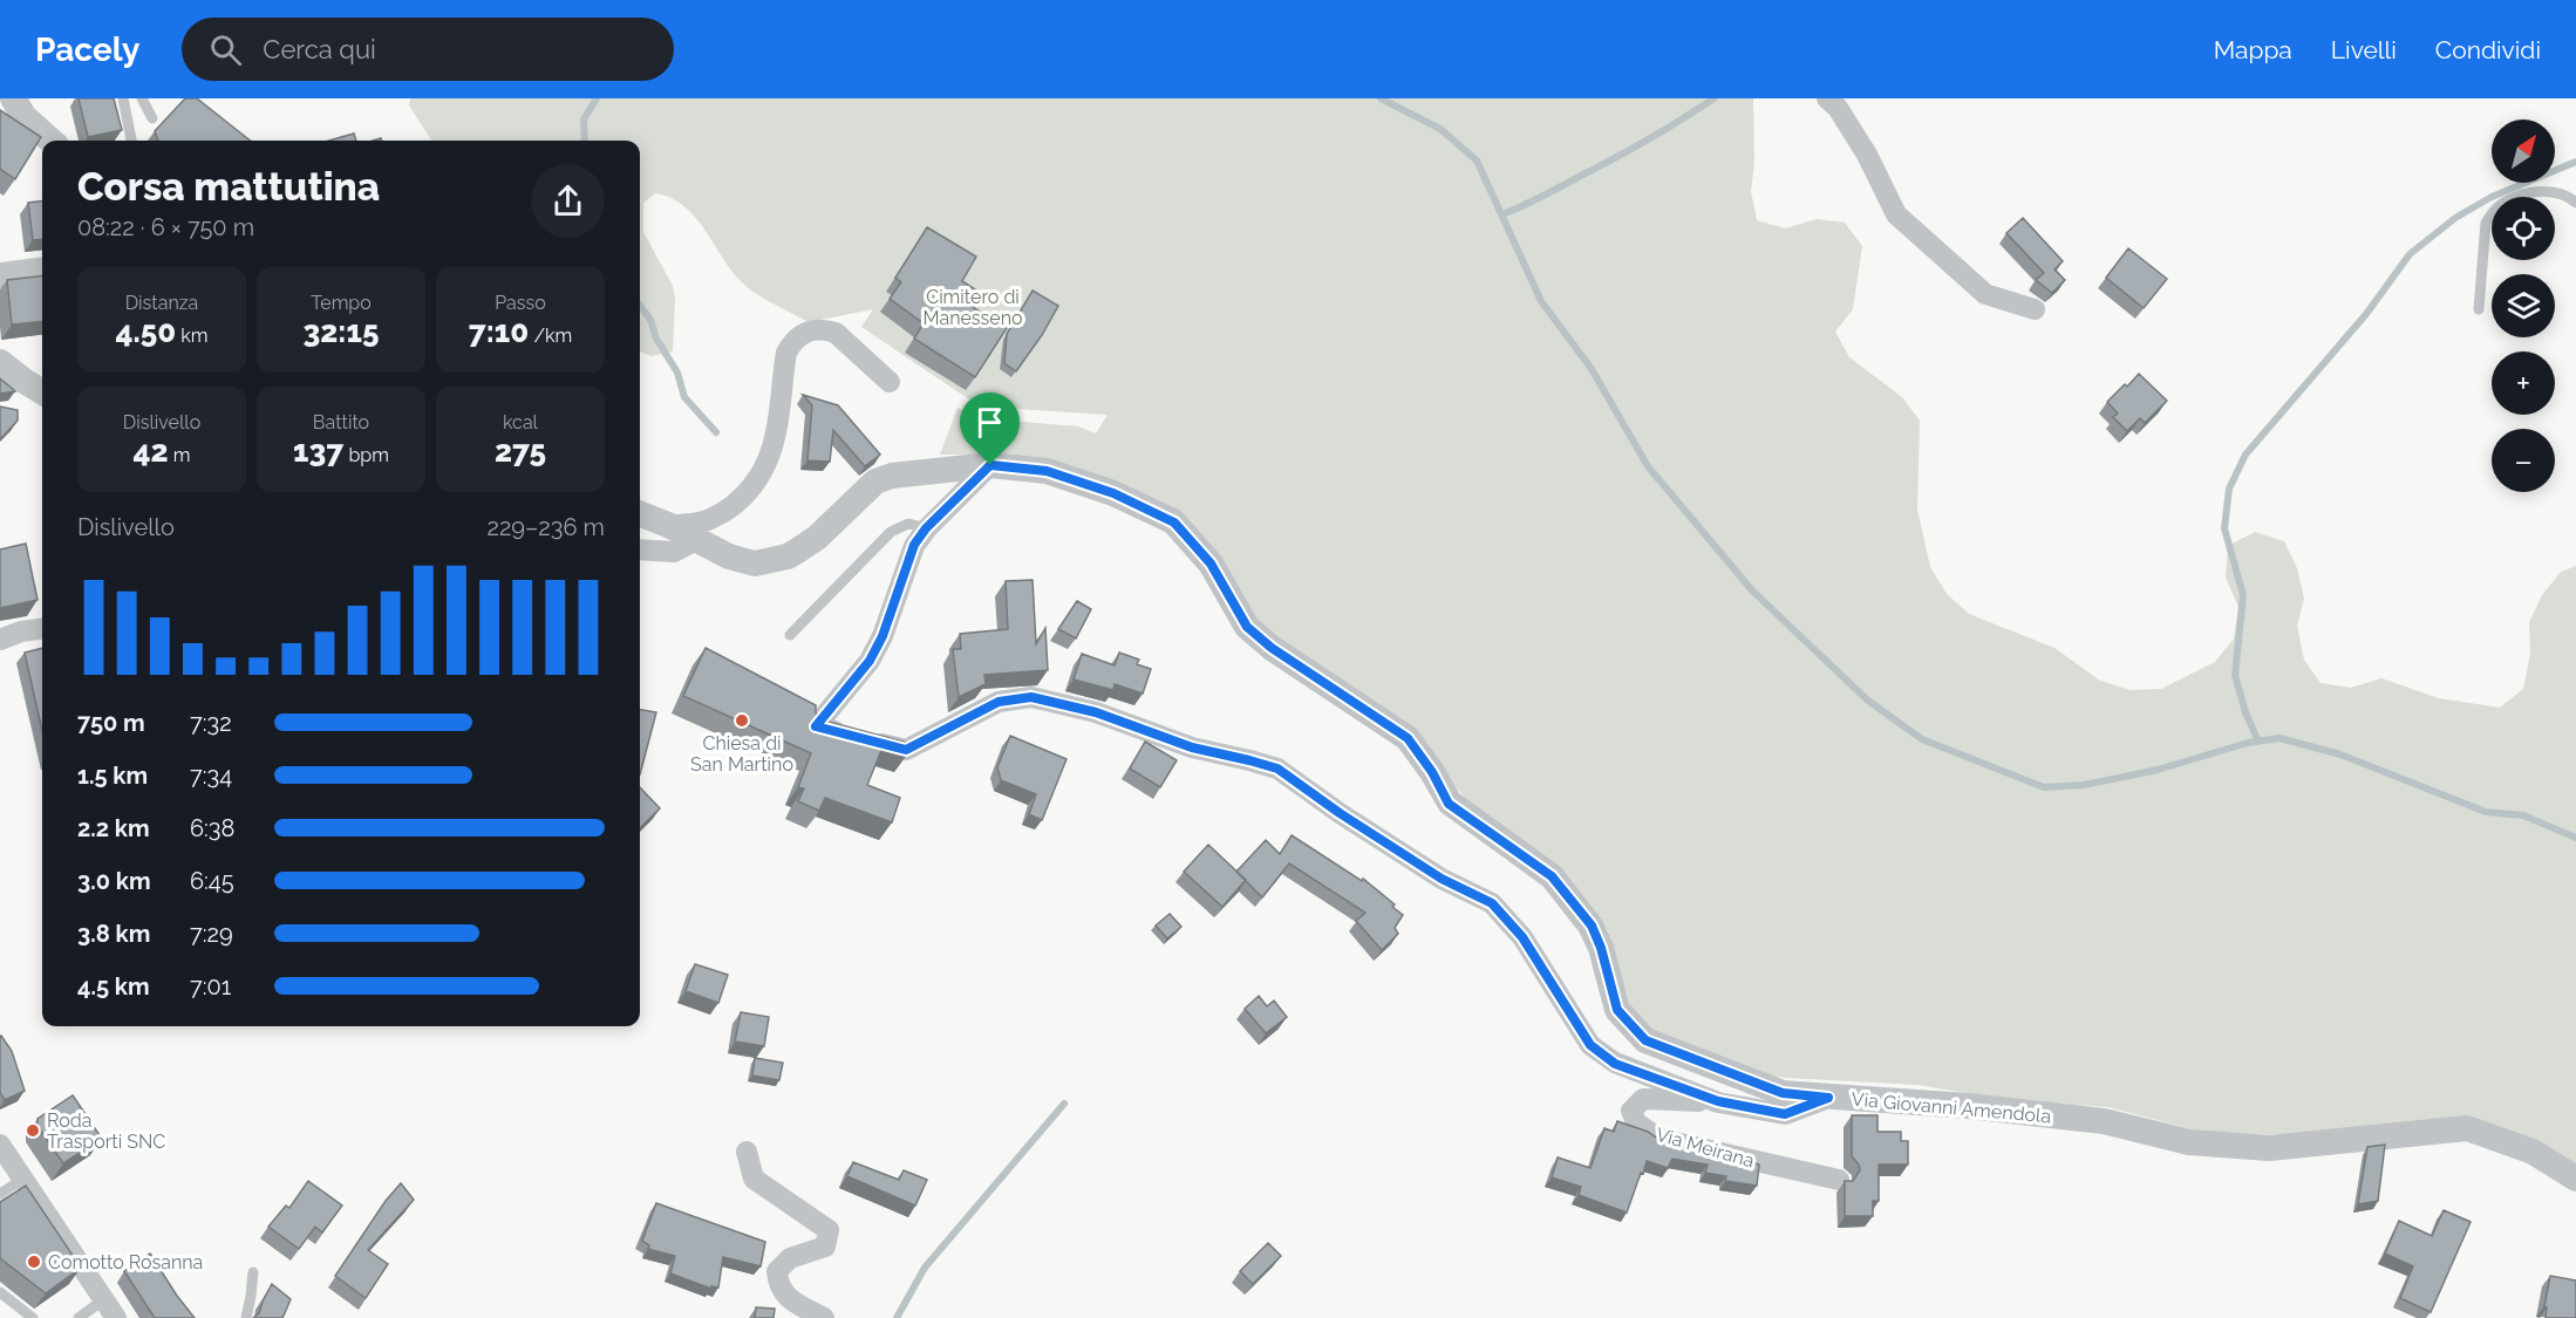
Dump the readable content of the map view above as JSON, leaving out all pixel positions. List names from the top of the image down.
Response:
{
  "streets": {
    "street": ["Via Giovanni Amendola", "Via Meirana"]
  },
  "crossings": [
    ["Via Giovanni Amendola", "Via Meirana"]
  ],
  "parks": ["Cimitero di Manesseno"],
  "places": ["Chiesa di San Martino", "Roda Trasporti SNC", "Comotto Rosanna"],
  "north": "top right",
  "page": {
    "header": "Pacely",
    "search": "Cerca qui",
    "nav": ["Mappa", "Livelli", "Condividi"],
    "map_buttons": ["+", "−"],
    "heading": ["Corsa mattutina", "08:22 · 6 × 750 m"],
    "stats": [
      ["Distanza", "4.50 km"],
      ["Tempo", "32:15"],
      ["Passo", "7:10 /km"],
      ["Dislivello", "42 m"],
      ["Battito", "137 bpm"],
      ["kcal", "275"]
    ],
    "chart": ["Dislivello", "229–236 m"],
    "list": [
      {
        "name": "750 m",
        "note": "7:32"
      },
      {
        "name": "1.5 km",
        "note": "7:34"
      },
      {
        "name": "2.2 km",
        "note": "6:38"
      },
      {
        "name": "3.0 km",
        "note": "6:45"
      },
      {
        "name": "3.8 km",
        "note": "7:29"
      },
      {
        "name": "4.5 km",
        "note": "7:01"
      }
    ]
  }
}
